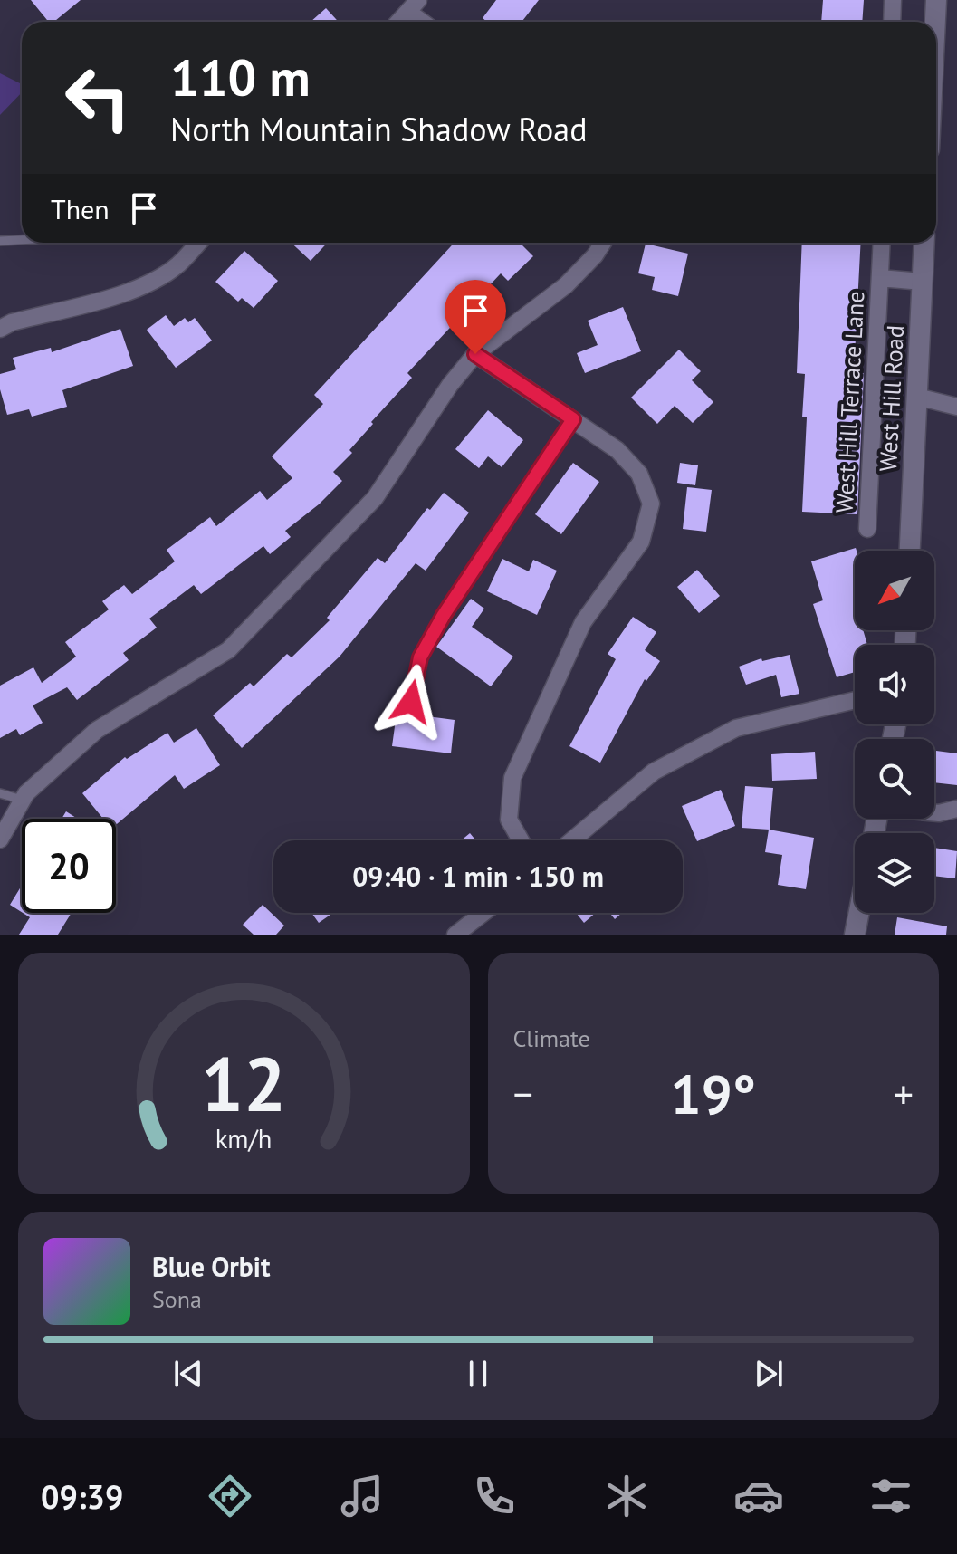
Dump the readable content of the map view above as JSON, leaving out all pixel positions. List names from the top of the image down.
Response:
{
  "streets": {
    "street": ["West Hill Road", "West Hill Terrace Lane"]
  },
  "crossings": [
    ["West Hill Road", "West Hill Terrace Lane"]
  ],
  "north": "bottom left",
  "page": {
    "turn": ["110 m", "North Mountain Shadow Road"],
    "then": "Then",
    "limit": "20",
    "trip": "09:40 · 1 min · 150 m",
    "tile": "Climate",
    "heat": ["−", "19°", "+"],
    "song": ["Blue Orbit", "Sona"],
    "tabs": "09:39",
    "gauge": ["12", "km/h"]
  }
}
